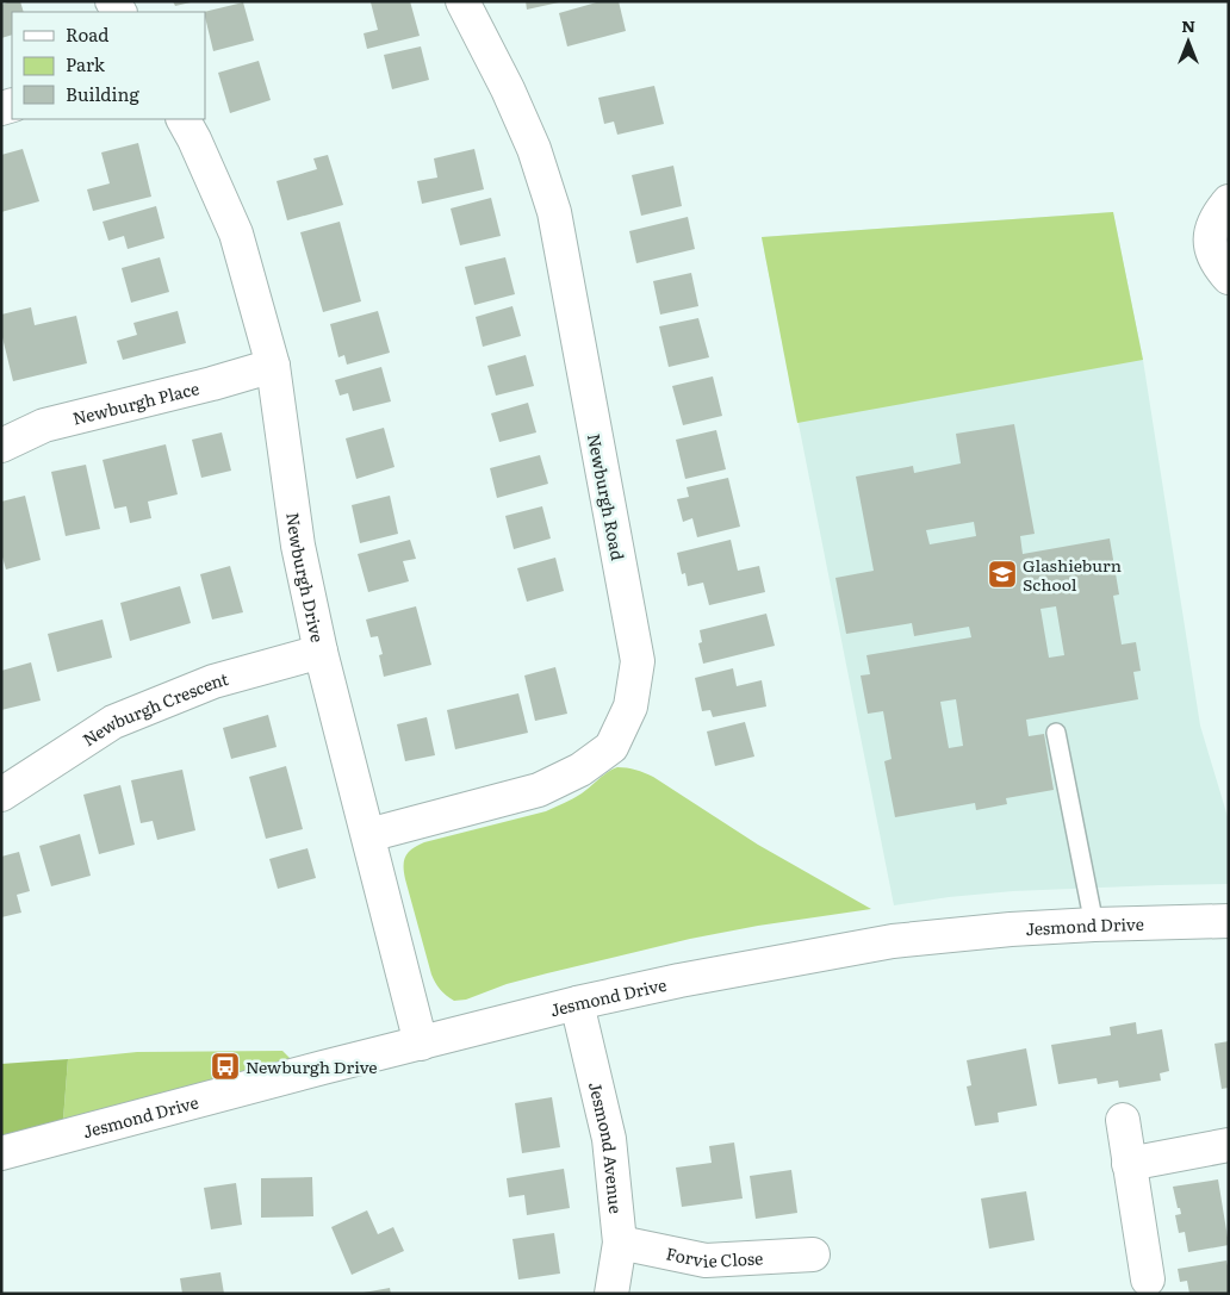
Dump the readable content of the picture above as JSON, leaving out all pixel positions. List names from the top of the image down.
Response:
{
  "streets": {
    "street": [
      "Newburgh Place",
      "Newburgh Road",
      "Newburgh Drive",
      "Newburgh Crescent",
      "Jesmond Drive",
      "Jesmond Avenue",
      "Forvie Close"
    ]
  },
  "crossings": [
    ["Newburgh Place", "Newburgh Drive"],
    ["Newburgh Road", "Newburgh Drive"],
    ["Newburgh Drive", "Newburgh Crescent"],
    ["Newburgh Drive", "Jesmond Drive"],
    ["Jesmond Drive", "Jesmond Avenue"],
    ["Jesmond Avenue", "Forvie Close"]
  ],
  "places": {
    "school or university": ["Glashieburn School"],
    "bus stop": ["Newburgh Drive"]
  },
  "legend": ["Road", "Park", "Building"],
  "north": "top"
}
